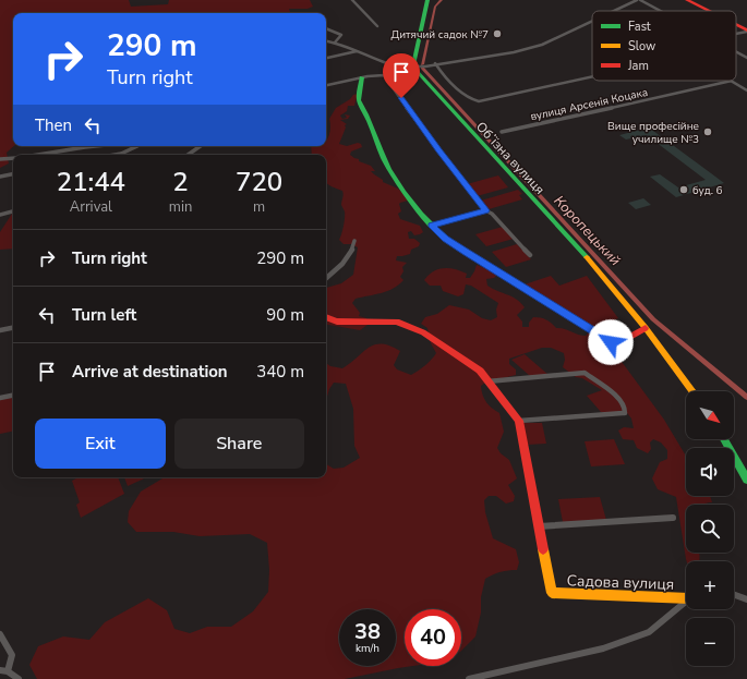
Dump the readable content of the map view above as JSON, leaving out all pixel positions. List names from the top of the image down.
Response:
{
  "streets": {
    "street": ["вулиця Арсенія Коцака", "Обʼїзна вулиця", "Садова вулиця"]
  },
  "water": ["Коропецький"],
  "places": ["Дитячий садок №7", "Вище професійне училище №3", "буд. 6"],
  "legend": ["Fast", "Slow", "Jam"],
  "north": "bottom right",
  "page": {
    "turn": ["290 m", "Turn right"],
    "then": "Then",
    "eta": [
      "21:44",
      "Arrival",
      "2",
      "min",
      "720",
      "m"
    ],
    "list": [
      {
        "name": "Turn right",
        "value": "290 m"
      },
      {
        "name": "Turn left",
        "value": "90 m"
      },
      {
        "name": "Arrive at destination",
        "value": "340 m"
      }
    ],
    "map_buttons": ["+", "−"],
    "buttons": ["Exit", "Share"],
    "speed": "38 km/h",
    "limit": "40"
  }
}
